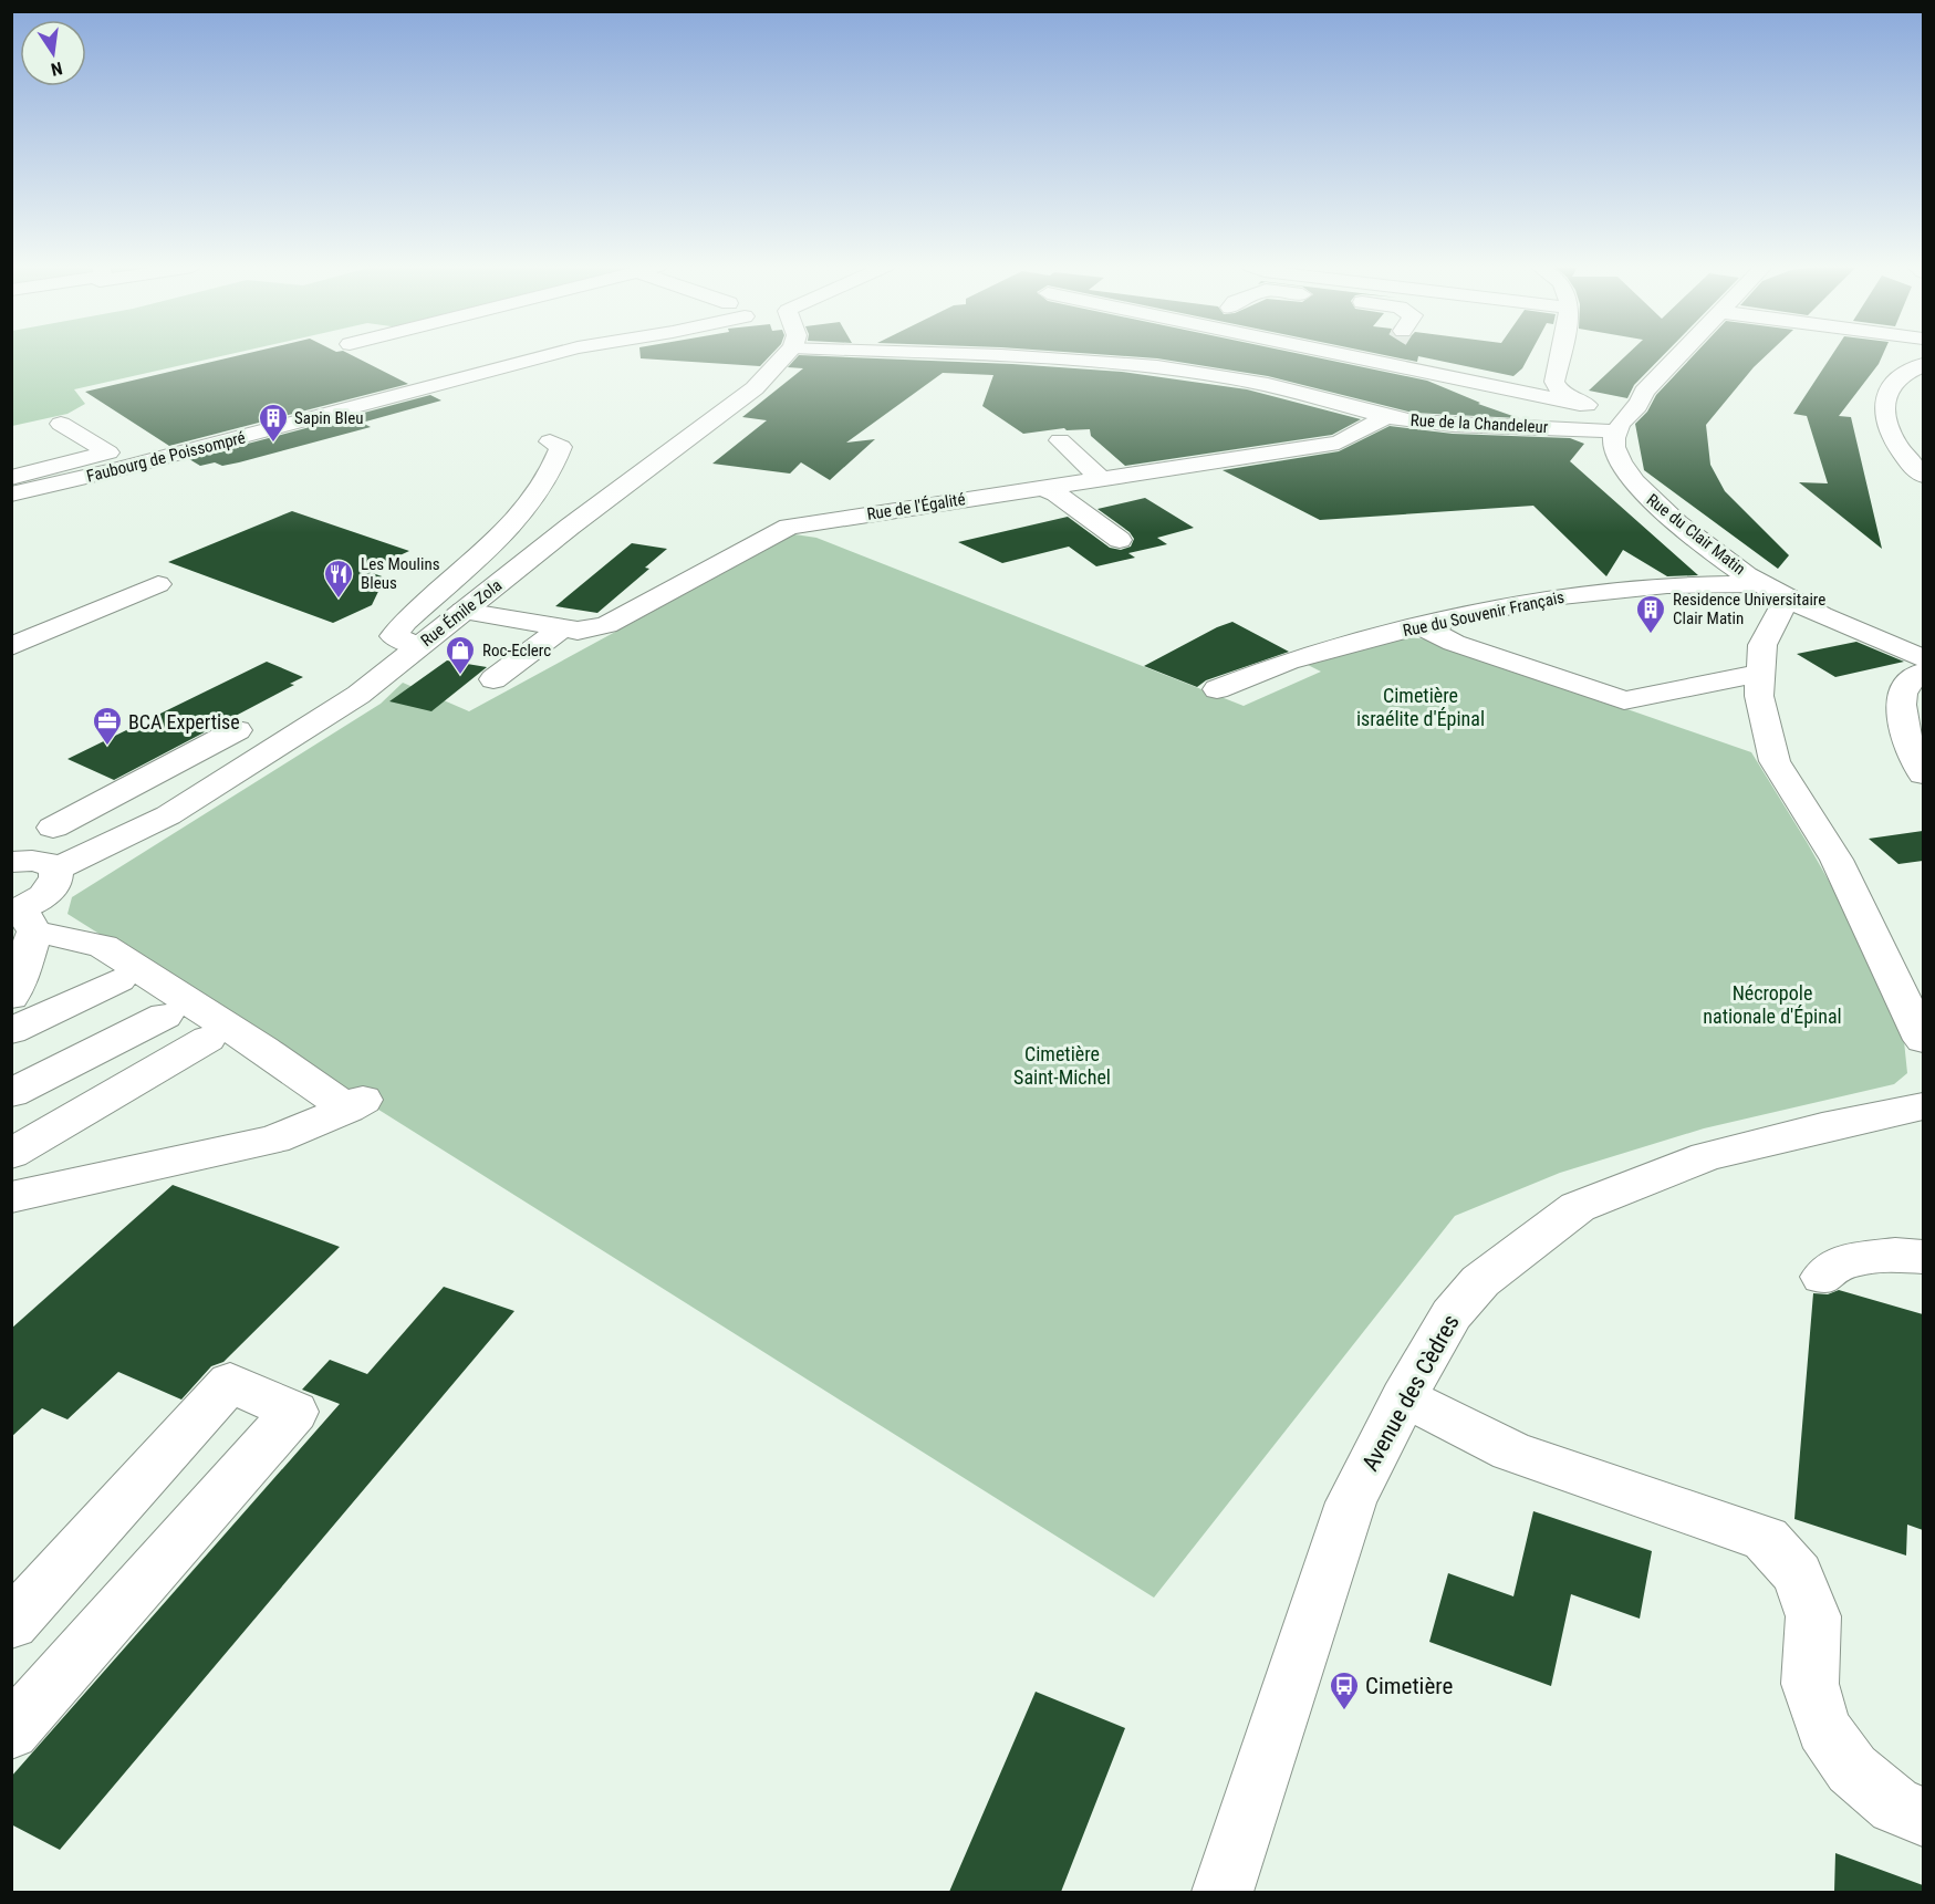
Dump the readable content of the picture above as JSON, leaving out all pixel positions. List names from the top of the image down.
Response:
{
  "streets": {
    "street": [
      "Rue de la Chandeleur",
      "Faubourg de Poissompré",
      "Rue de l'Égalité",
      "Rue du Clair Matin",
      "Rue Émile Zola",
      "Rue du Souvenir Français",
      "Avenue des Cèdres"
    ]
  },
  "crossings": [
    ["Rue de la Chandeleur", "Rue de l'Égalité"],
    ["Rue de la Chandeleur", "Rue du Clair Matin"],
    ["Rue de l'Égalité", "Rue Émile Zola"],
    ["Rue du Clair Matin", "Rue du Souvenir Français"]
  ],
  "parks": ["Cimetière israélite d'Épinal", "Nécropole nationale d'Épinal", "Cimetière Saint-Michel"],
  "places": {
    "building": ["Sapin Bleu", "Residence Universitaire Clair Matin"],
    "restaurant": ["Les Moulins Bleus"],
    "shop": ["Roc-Eclerc"],
    "office": ["BCA Expertise"],
    "bus stop": ["Cimetière"]
  },
  "north": "bottom"
}
